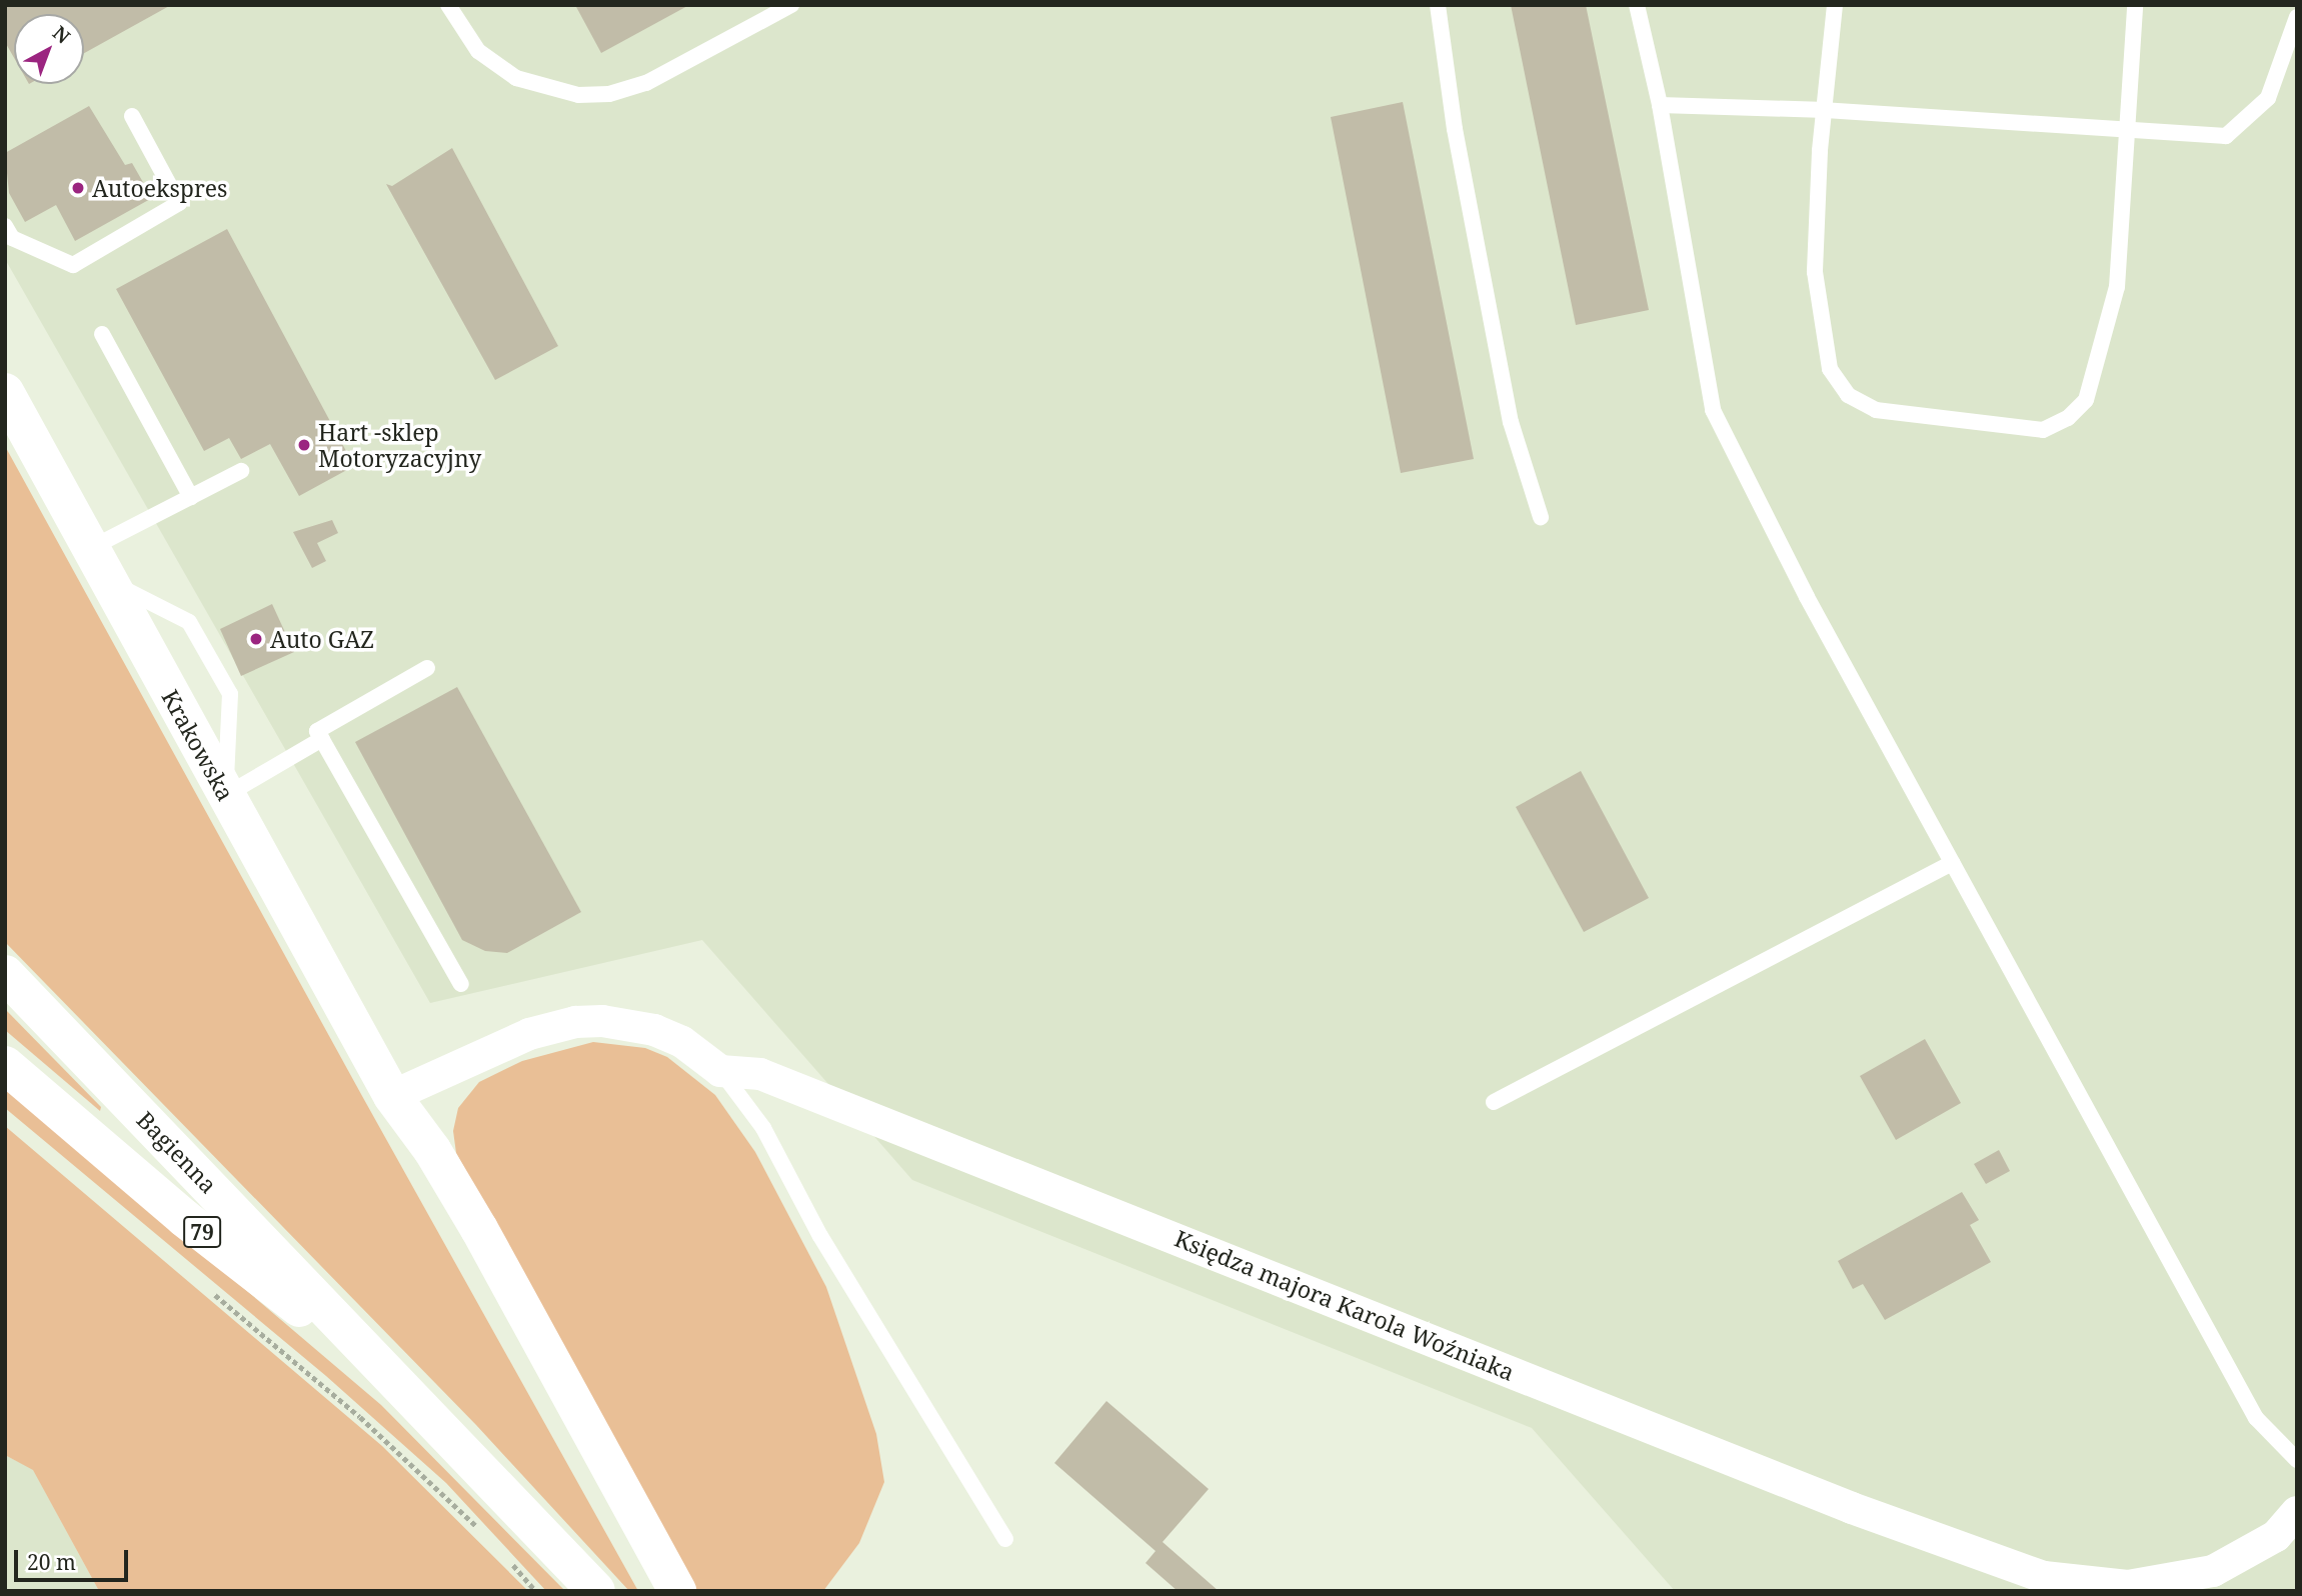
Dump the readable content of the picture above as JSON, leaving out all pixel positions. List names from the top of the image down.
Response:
{
  "streets": {
    "main road": ["Krakowska", "Bagienna", "79"],
    "street": ["Księdza majora Karola Woźniaka"]
  },
  "places": ["Autoekspres", "Hart -sklep Motoryzacyjny", "Auto GAZ"],
  "scale_bar": "20 m",
  "north": "top right"
}
